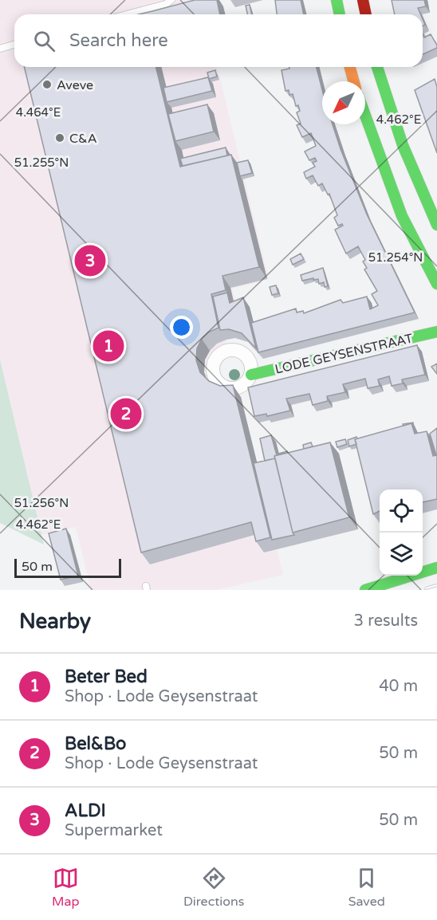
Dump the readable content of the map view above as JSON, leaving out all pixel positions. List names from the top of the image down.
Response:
{
  "streets": {
    "street": ["LODE GEYSENSTRAAT"]
  },
  "places": ["Aveve", "C&A"],
  "scale_bar": "50 m",
  "north": "bottom left",
  "page": {
    "search": "Search here",
    "pins": ["3", "1", "2"],
    "scale": "50 m",
    "heading": ["Nearby", "3 results"],
    "list": [
      {
        "mark": "1",
        "name": "Beter Bed",
        "note": "Shop · Lode Geysenstraat",
        "value": "40 m"
      },
      {
        "mark": "2",
        "name": "Bel&Bo",
        "note": "Shop · Lode Geysenstraat",
        "value": "50 m"
      },
      {
        "mark": "3",
        "name": "ALDI",
        "note": "Supermarket",
        "value": "50 m"
      }
    ],
    "nav": ["Map", "Directions", "Saved"]
  },
  "coordinates": [
    "4.464°E",
    "4.462°E",
    "51.255°N",
    "51.254°N",
    "51.256°N"
  ]
}
